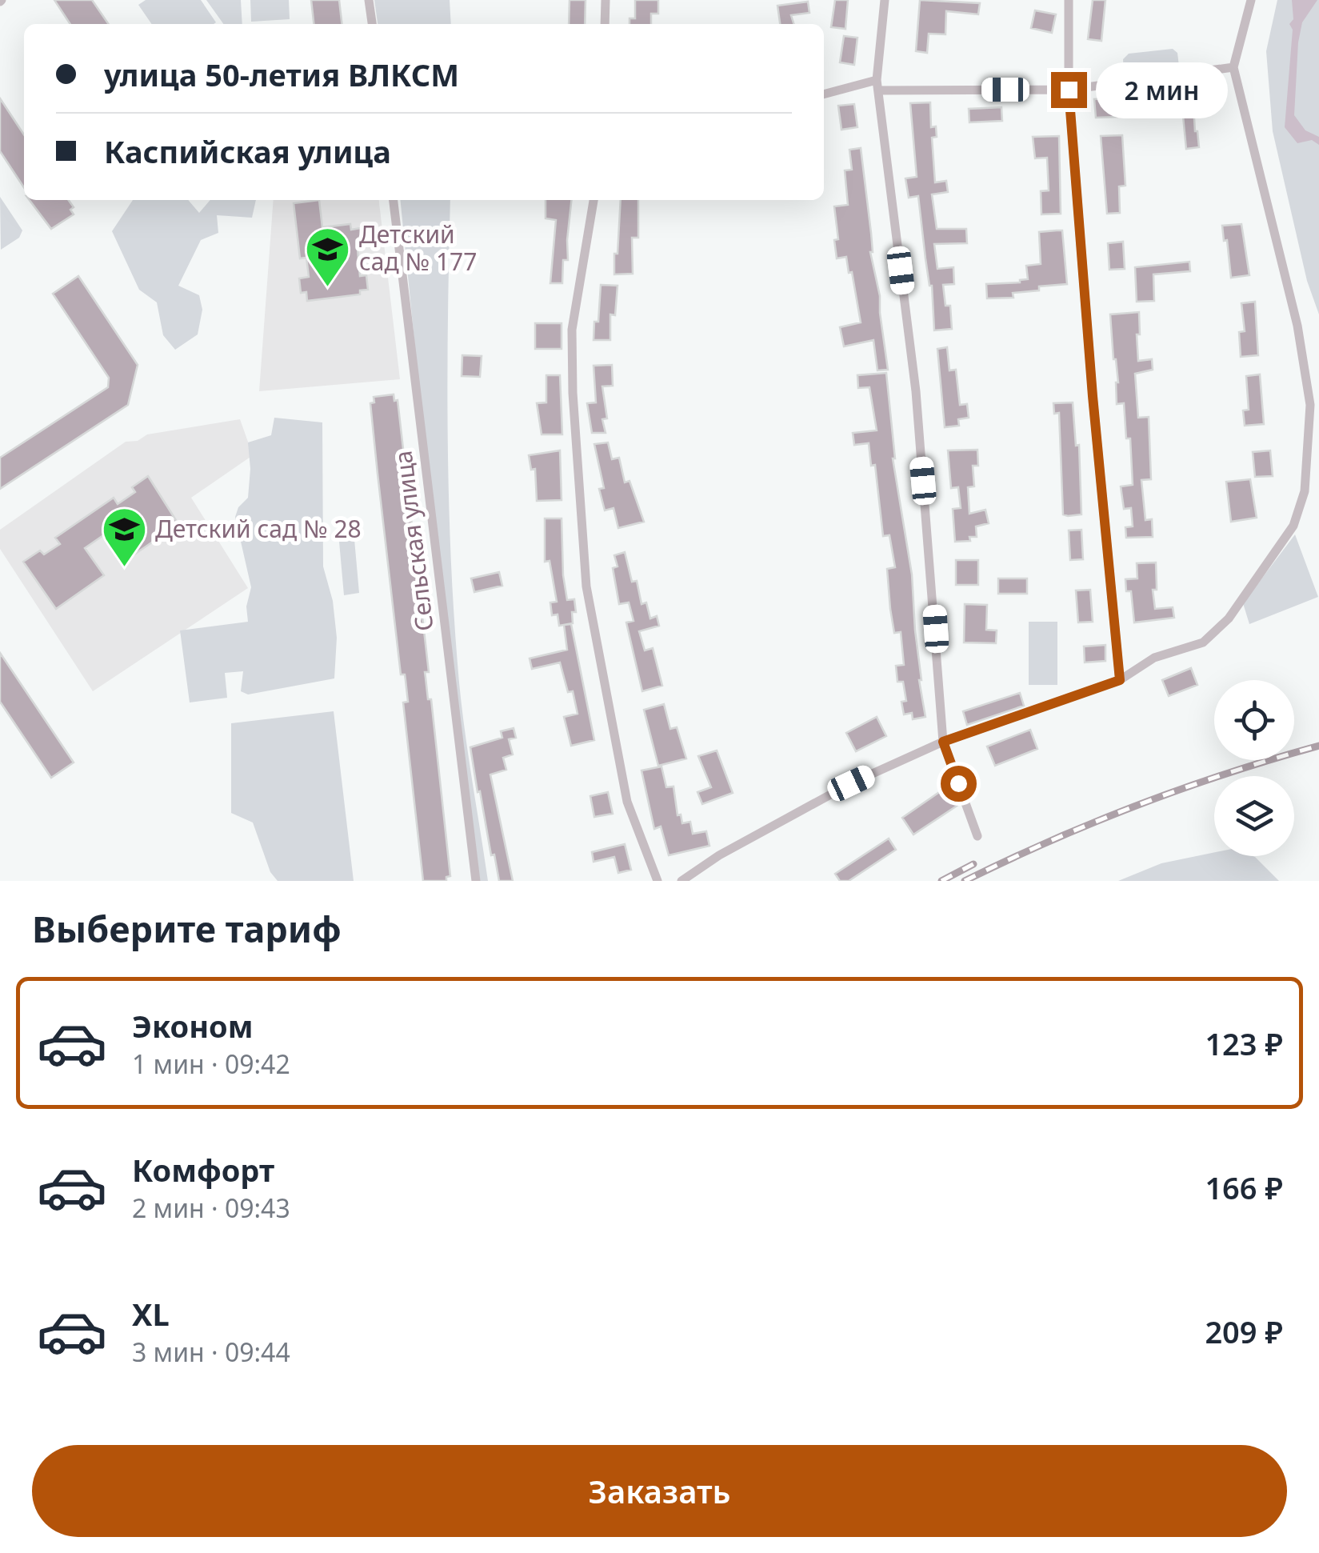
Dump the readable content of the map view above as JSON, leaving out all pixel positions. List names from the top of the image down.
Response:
{
  "streets": {
    "street": ["Сельская улица"]
  },
  "places": {
    "school or university": ["Детский сад № 177", "Детский сад № 28"]
  },
  "page": {
    "banner": ["улица 50-летия ВЛКСМ", "Каспийская улица"],
    "bubble": "2 мин",
    "heading": "Выберите тариф",
    "list": [
      {
        "name": "Эконом",
        "note": "1 мин · 09:42",
        "value": "123 ₽"
      },
      {
        "name": "Комфорт",
        "note": "2 мин · 09:43",
        "value": "166 ₽"
      },
      {
        "name": "XL",
        "note": "3 мин · 09:44",
        "value": "209 ₽"
      }
    ],
    "buttons": "Заказать"
  }
}
